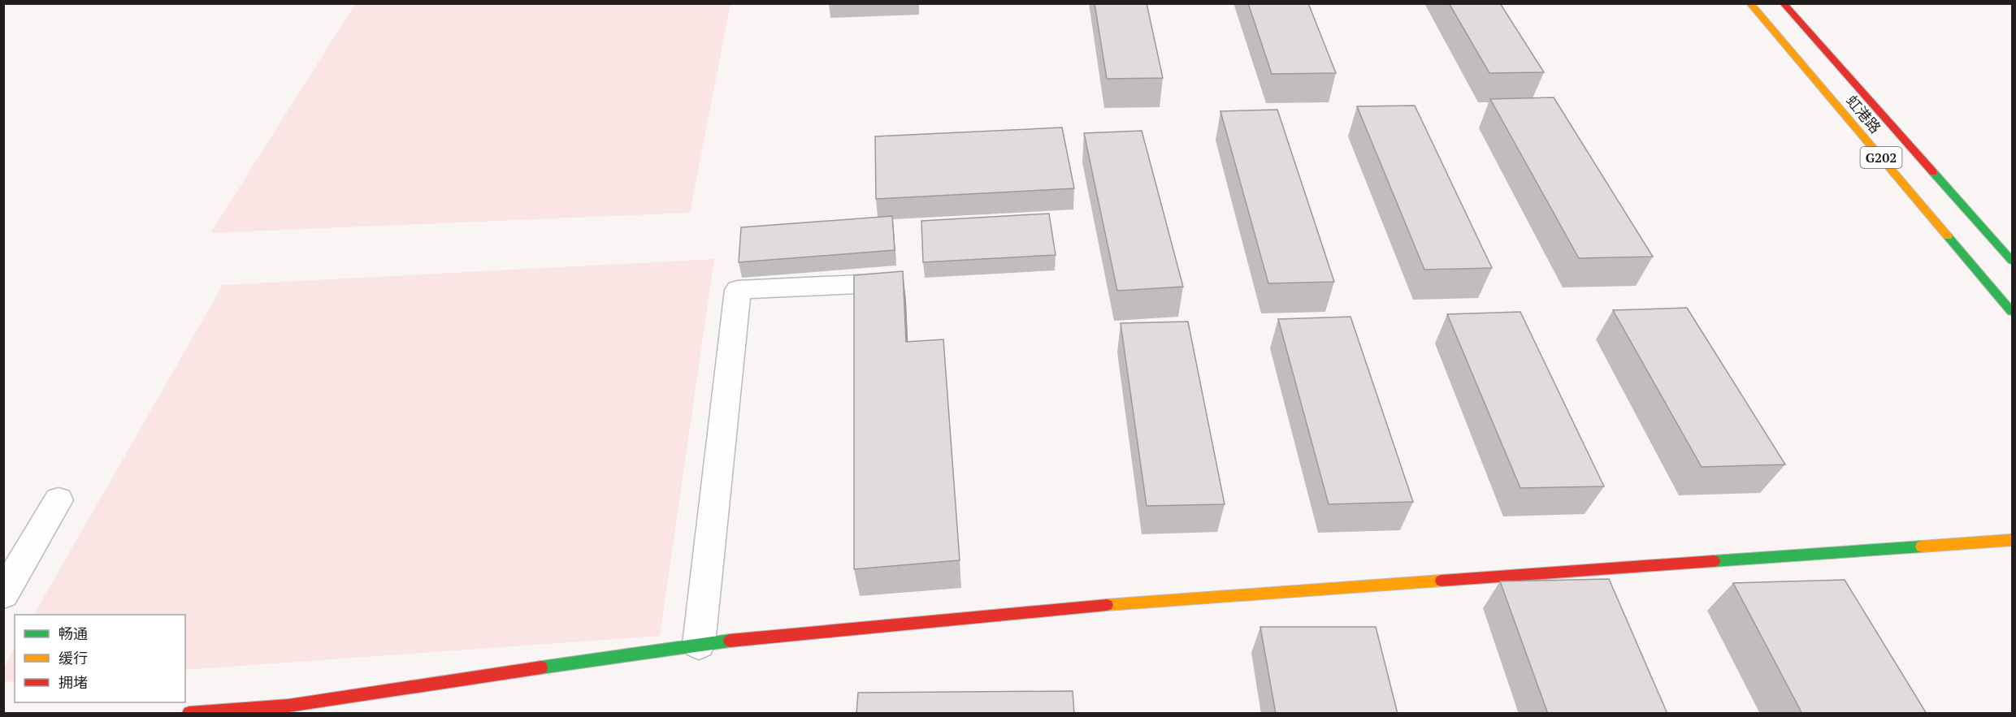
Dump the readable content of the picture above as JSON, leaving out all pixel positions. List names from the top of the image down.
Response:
{
  "streets": {
    "main road": ["虹港路", "G202"]
  },
  "legend": ["畅通", "缓行", "拥堵"]
}
